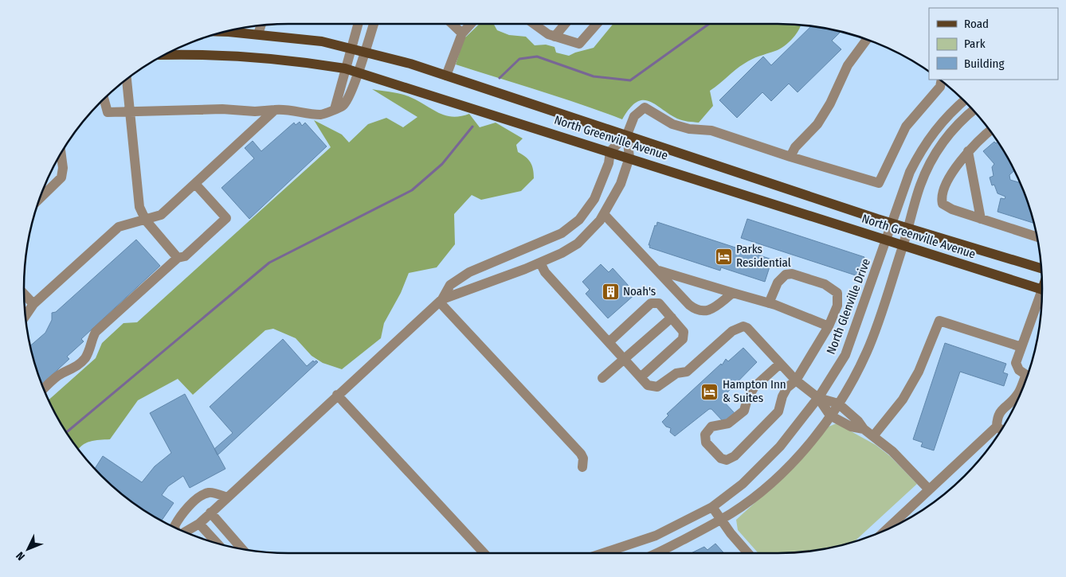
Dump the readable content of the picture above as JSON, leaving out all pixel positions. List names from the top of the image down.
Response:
{
  "streets": {
    "main road": ["North Greenville Avenue"],
    "street": ["North Glenville Drive"]
  },
  "crossings": [
    ["North Greenville Avenue", "North Glenville Drive"]
  ],
  "places": {
    "hotel": ["Parks Residential", "Hampton Inn & Suites"],
    "building": ["Noah's"]
  },
  "legend": ["Road", "Park", "Building"],
  "north": "bottom left"
}
